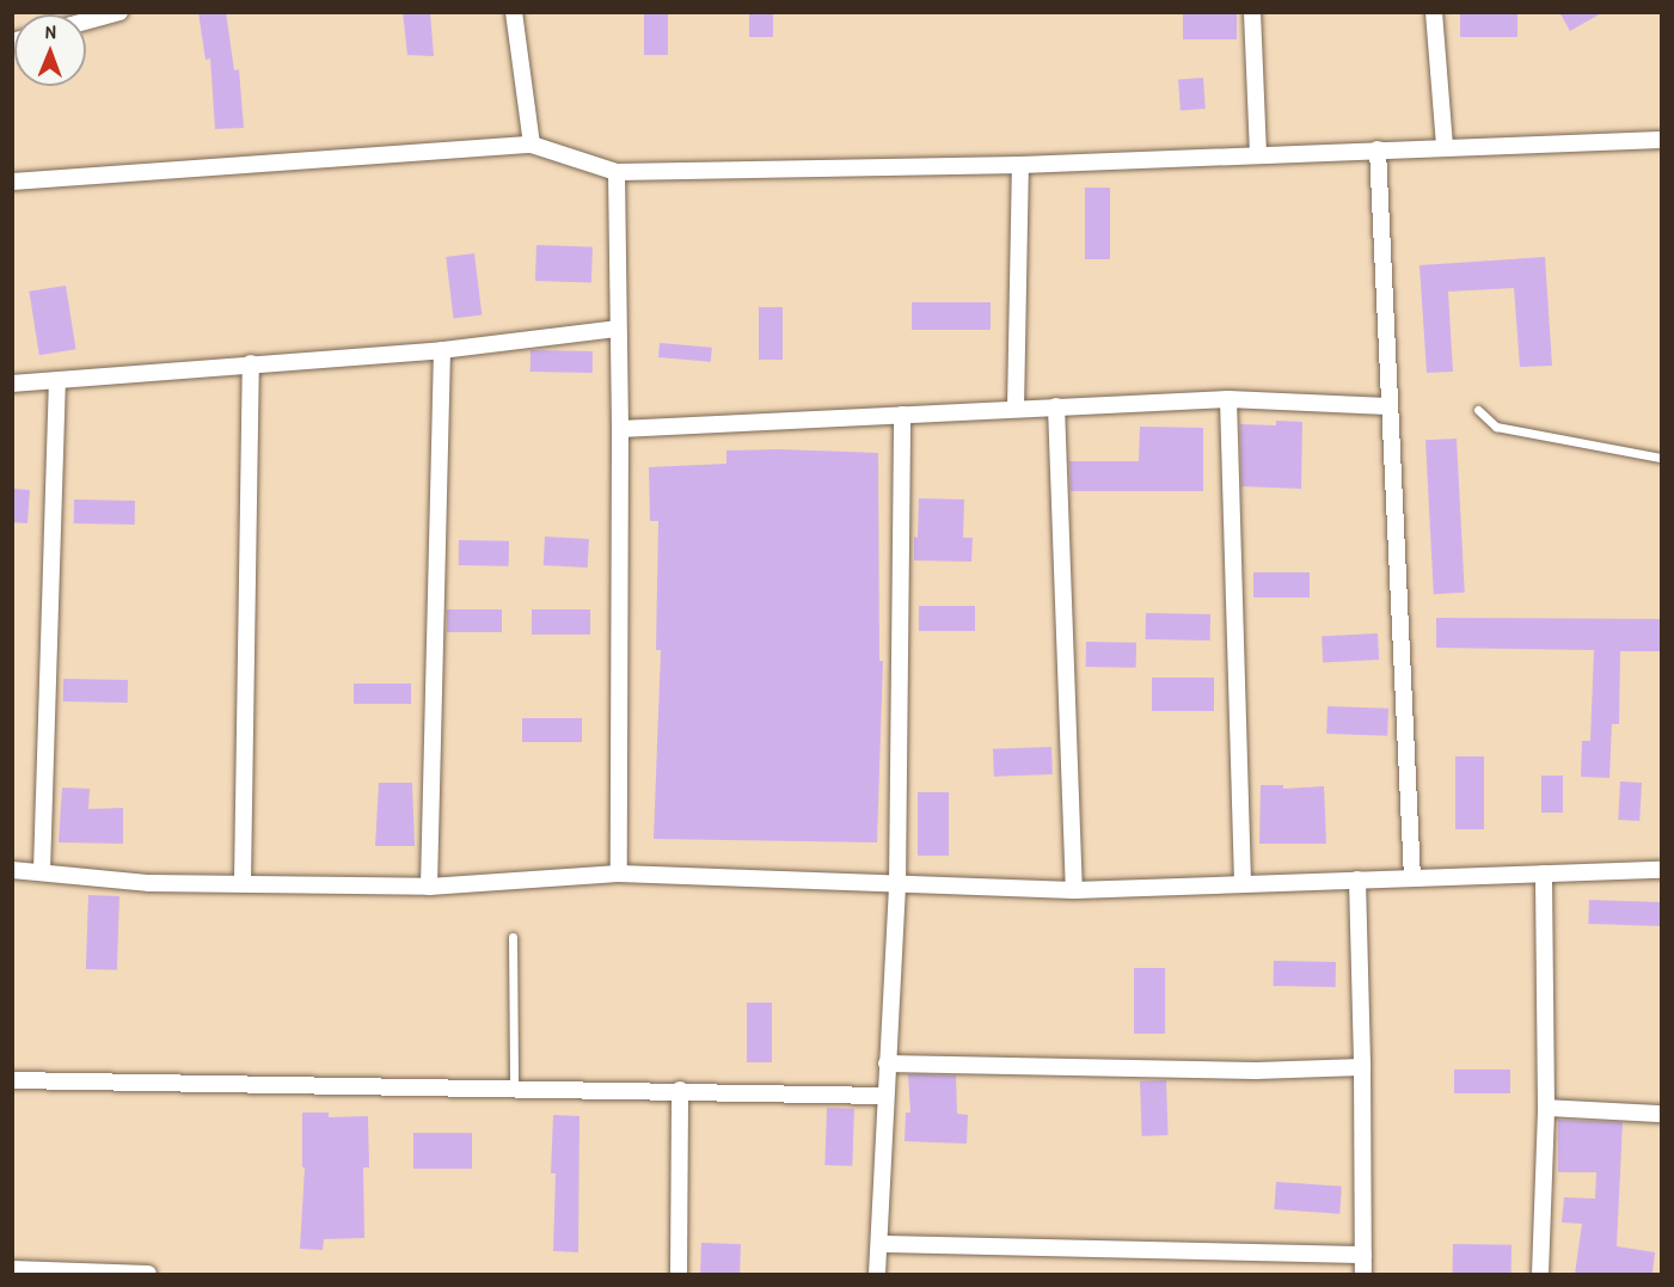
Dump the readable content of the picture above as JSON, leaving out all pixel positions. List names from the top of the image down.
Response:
{
  "north": "top"
}
